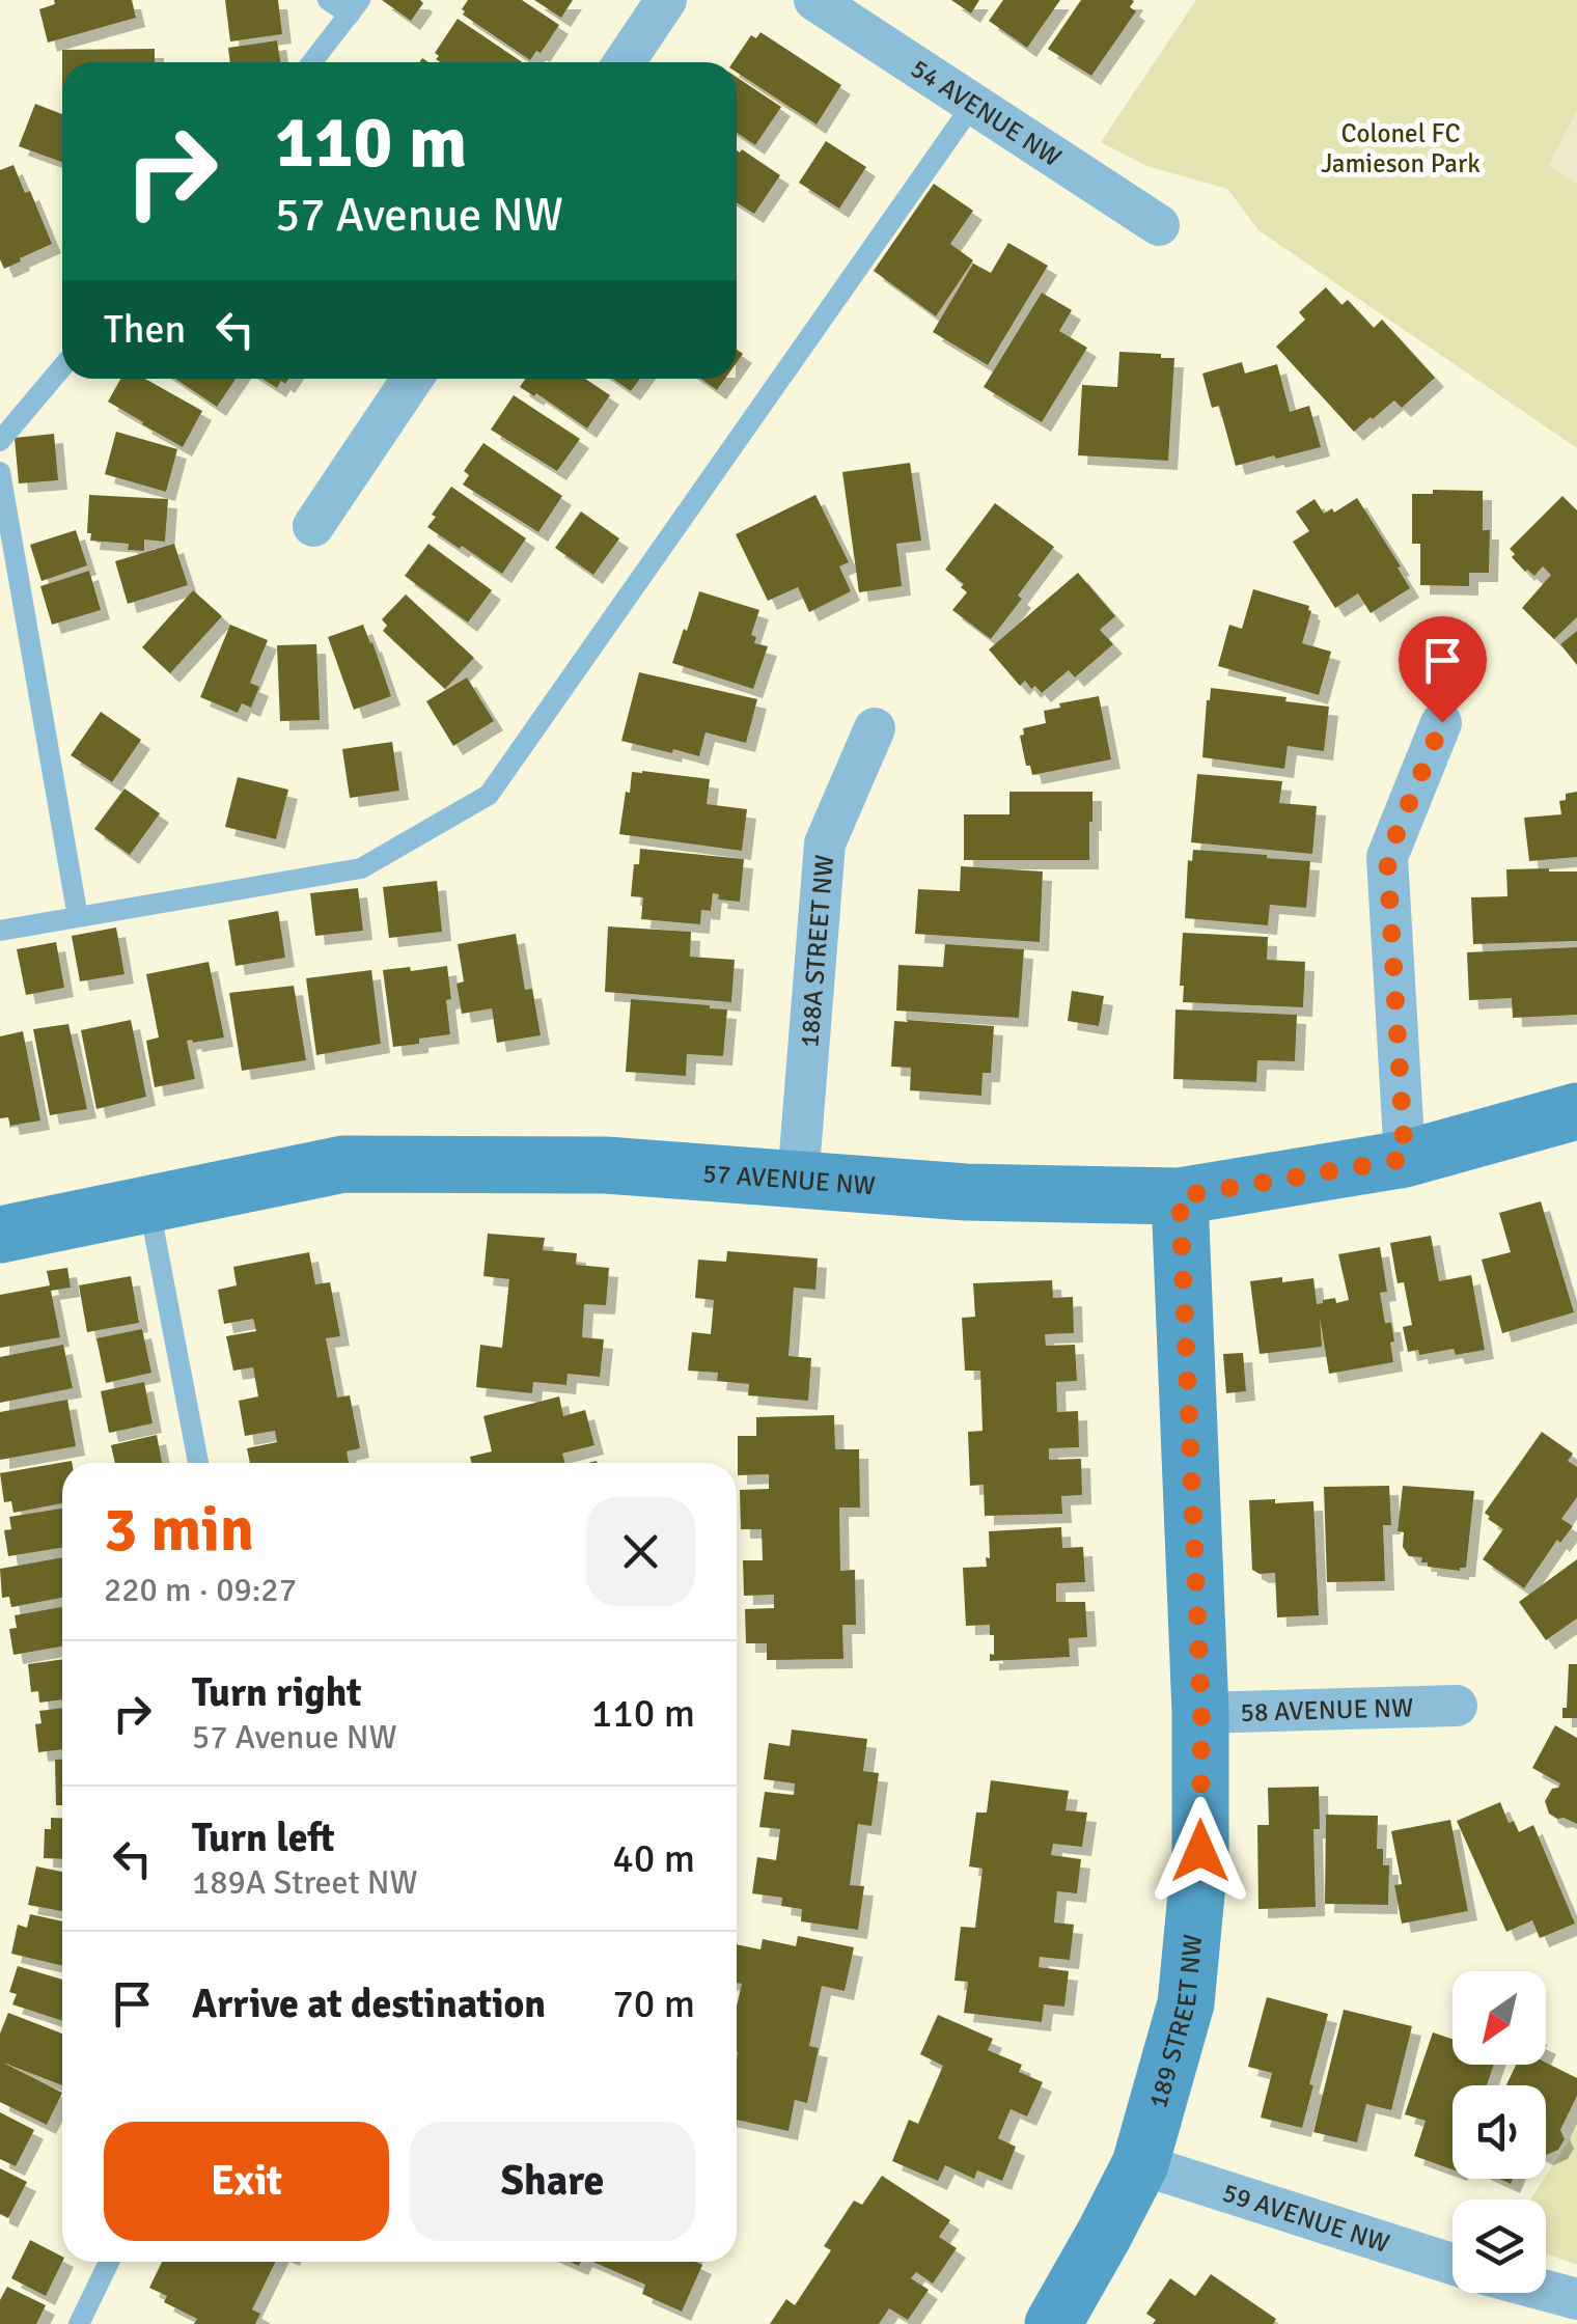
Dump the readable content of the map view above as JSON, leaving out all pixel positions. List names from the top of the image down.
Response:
{
  "streets": {
    "street": [
      "54 AVENUE NW",
      "188A STREET NW",
      "57 AVENUE NW",
      "58 AVENUE NW",
      "189 STREET NW",
      "59 AVENUE NW"
    ]
  },
  "crossings": [
    ["188A STREET NW", "57 AVENUE NW"],
    ["57 AVENUE NW", "189 STREET NW"],
    ["58 AVENUE NW", "189 STREET NW"],
    ["189 STREET NW", "59 AVENUE NW"]
  ],
  "parks": ["Colonel FC Jamieson Park"],
  "north": "bottom left",
  "page": {
    "turn": ["110 m", "57 Avenue NW"],
    "then": "Then",
    "heading": ["3 min", "220 m · 09:27"],
    "list": [
      {
        "name": "Turn right",
        "note": "57 Avenue NW",
        "value": "110 m"
      },
      {
        "name": "Turn left",
        "note": "189A Street NW",
        "value": "40 m"
      },
      {
        "name": "Arrive at destination",
        "value": "70 m"
      }
    ],
    "buttons": ["Exit", "Share"]
  }
}
